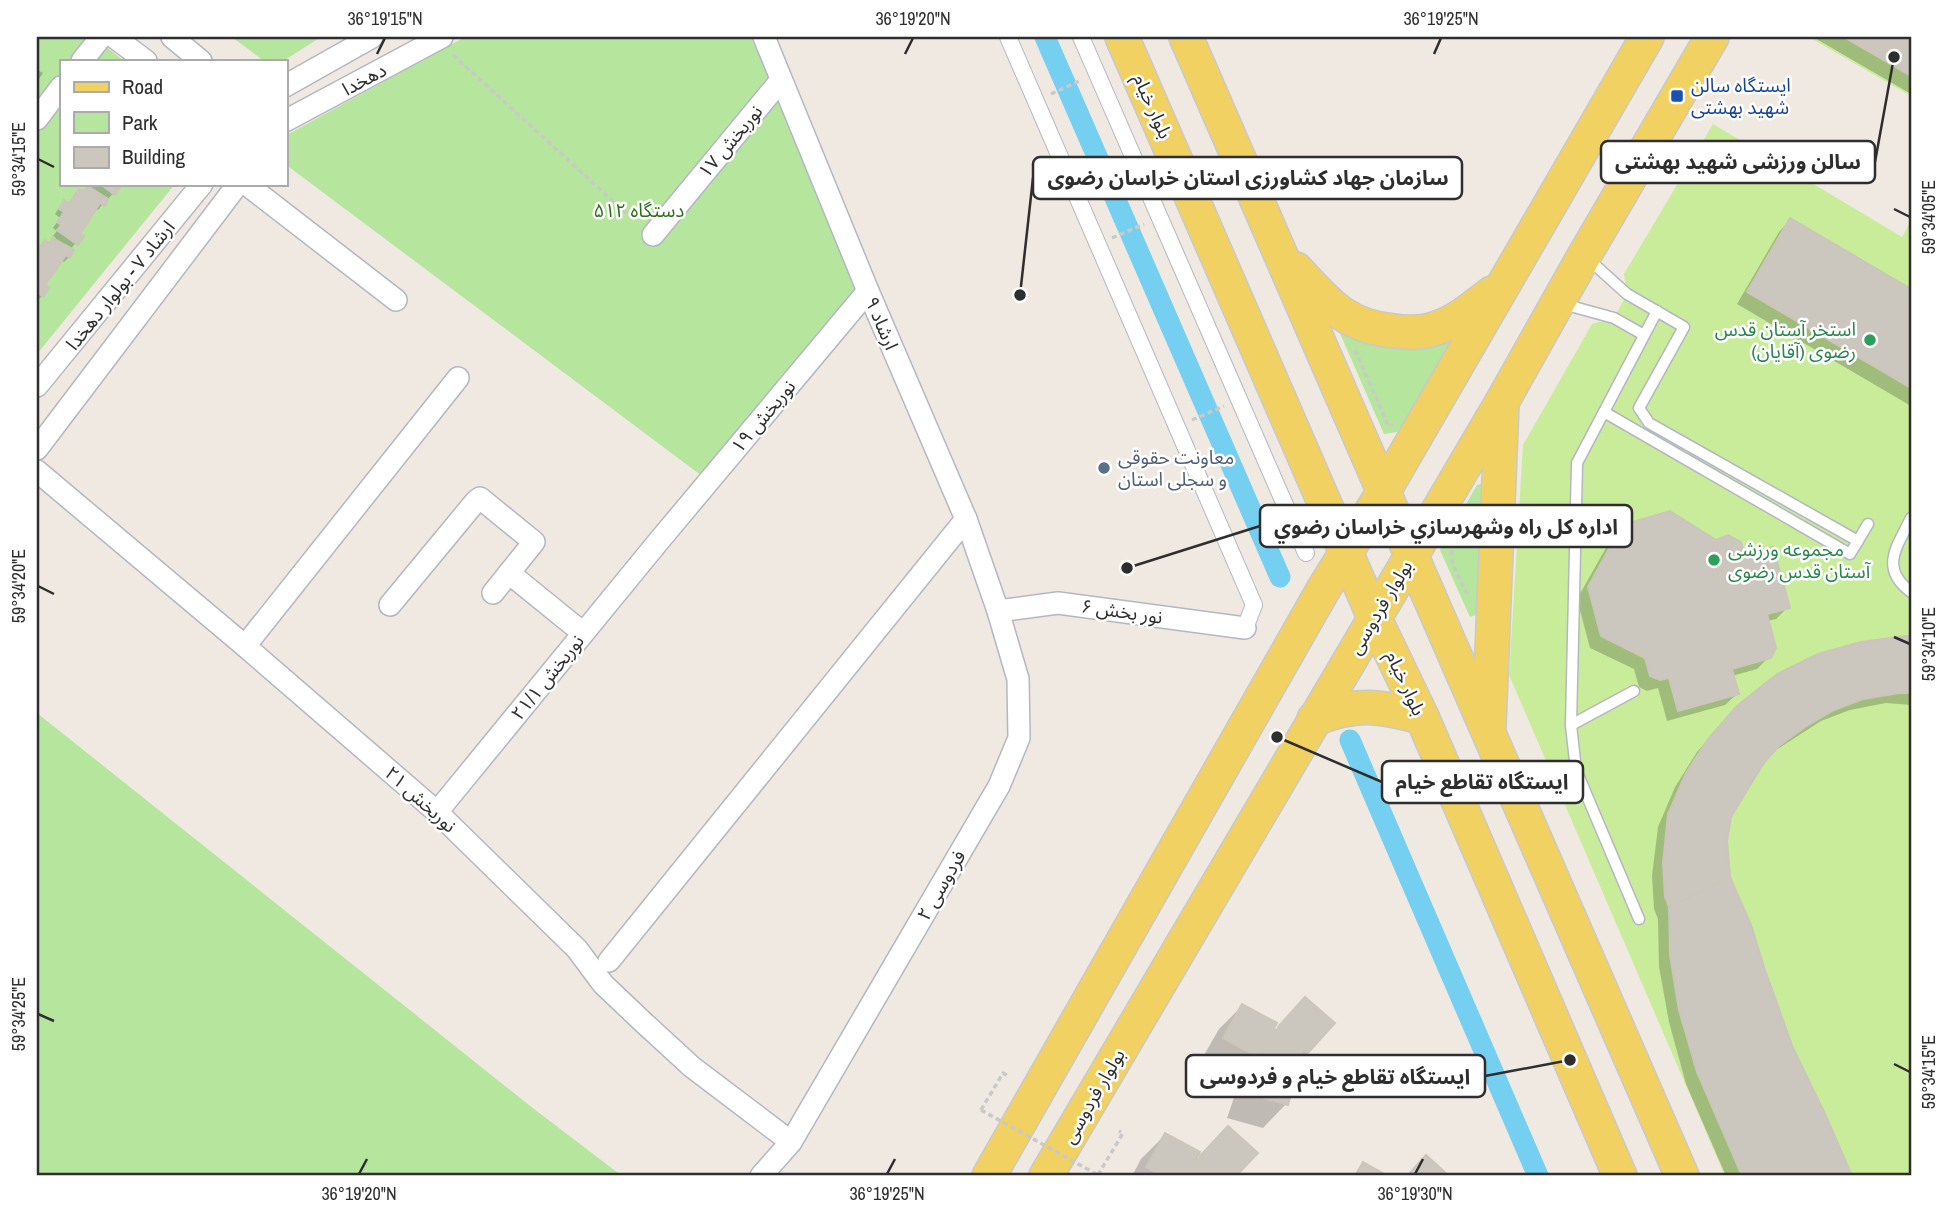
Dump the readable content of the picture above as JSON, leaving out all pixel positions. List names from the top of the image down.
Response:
{
  "streets": {
    "main road": ["بلوار خیام", "بولوار فردوسی"],
    "street": [
      "دهخدا",
      "نوربخش ۱۷",
      "ارشاد ۷ - بولوار دهخدا",
      "ارشاد ۹",
      "نوربخش ۱۹",
      "نور بخش ۶",
      "نوربخش ۲۱/۱",
      "نوربخش ۲۱",
      "فردوسی ۲"
    ]
  },
  "crossings": [
    ["بلوار خیام", "بولوار فردوسی"],
    ["نوربخش ۱۷", "ارشاد ۹"],
    ["ارشاد ۹", "نوربخش ۱۹"],
    ["ارشاد ۹", "نور بخش ۶"],
    ["ارشاد ۹", "فردوسی ۲"],
    ["نوربخش ۱۹", "نوربخش ۲۱/۱"],
    ["نور بخش ۶", "فردوسی ۲"],
    ["نوربخش ۲۱/۱", "نوربخش ۲۱"],
    ["نوربخش ۲۱", "فردوسی ۲"]
  ],
  "parks": ["۵۱۲ دستگاه"],
  "places": {
    "other": [
      "سالن ورزشی شهید بهشتی",
      "سازمان جهاد کشاورزی استان خراسان رضوی",
      "استخر آستان قدس رضوی (آقایان)",
      "معاونت حقوقی و سجلی استان",
      "مجموعه ورزشی آستان قدس رضوی",
      "اداره كل راه وشهرسازي خراسان رضوي",
      "ایستگاه تقاطع خیام",
      "ایستگاه تقاطع خیام و فردوسی"
    ],
    "transit": ["ایستگاه سالن شهید بهشتی"]
  },
  "legend": ["Road", "Park", "Building"],
  "coordinates": [
    "36°19'15\"N",
    "36°19'20\"N",
    "36°19'25\"N",
    "59°34'15\"E",
    "59°34'05\"E",
    "59°34'20\"E",
    "59°34'10\"E",
    "59°34'25\"E",
    "36°19'30\"N"
  ]
}
